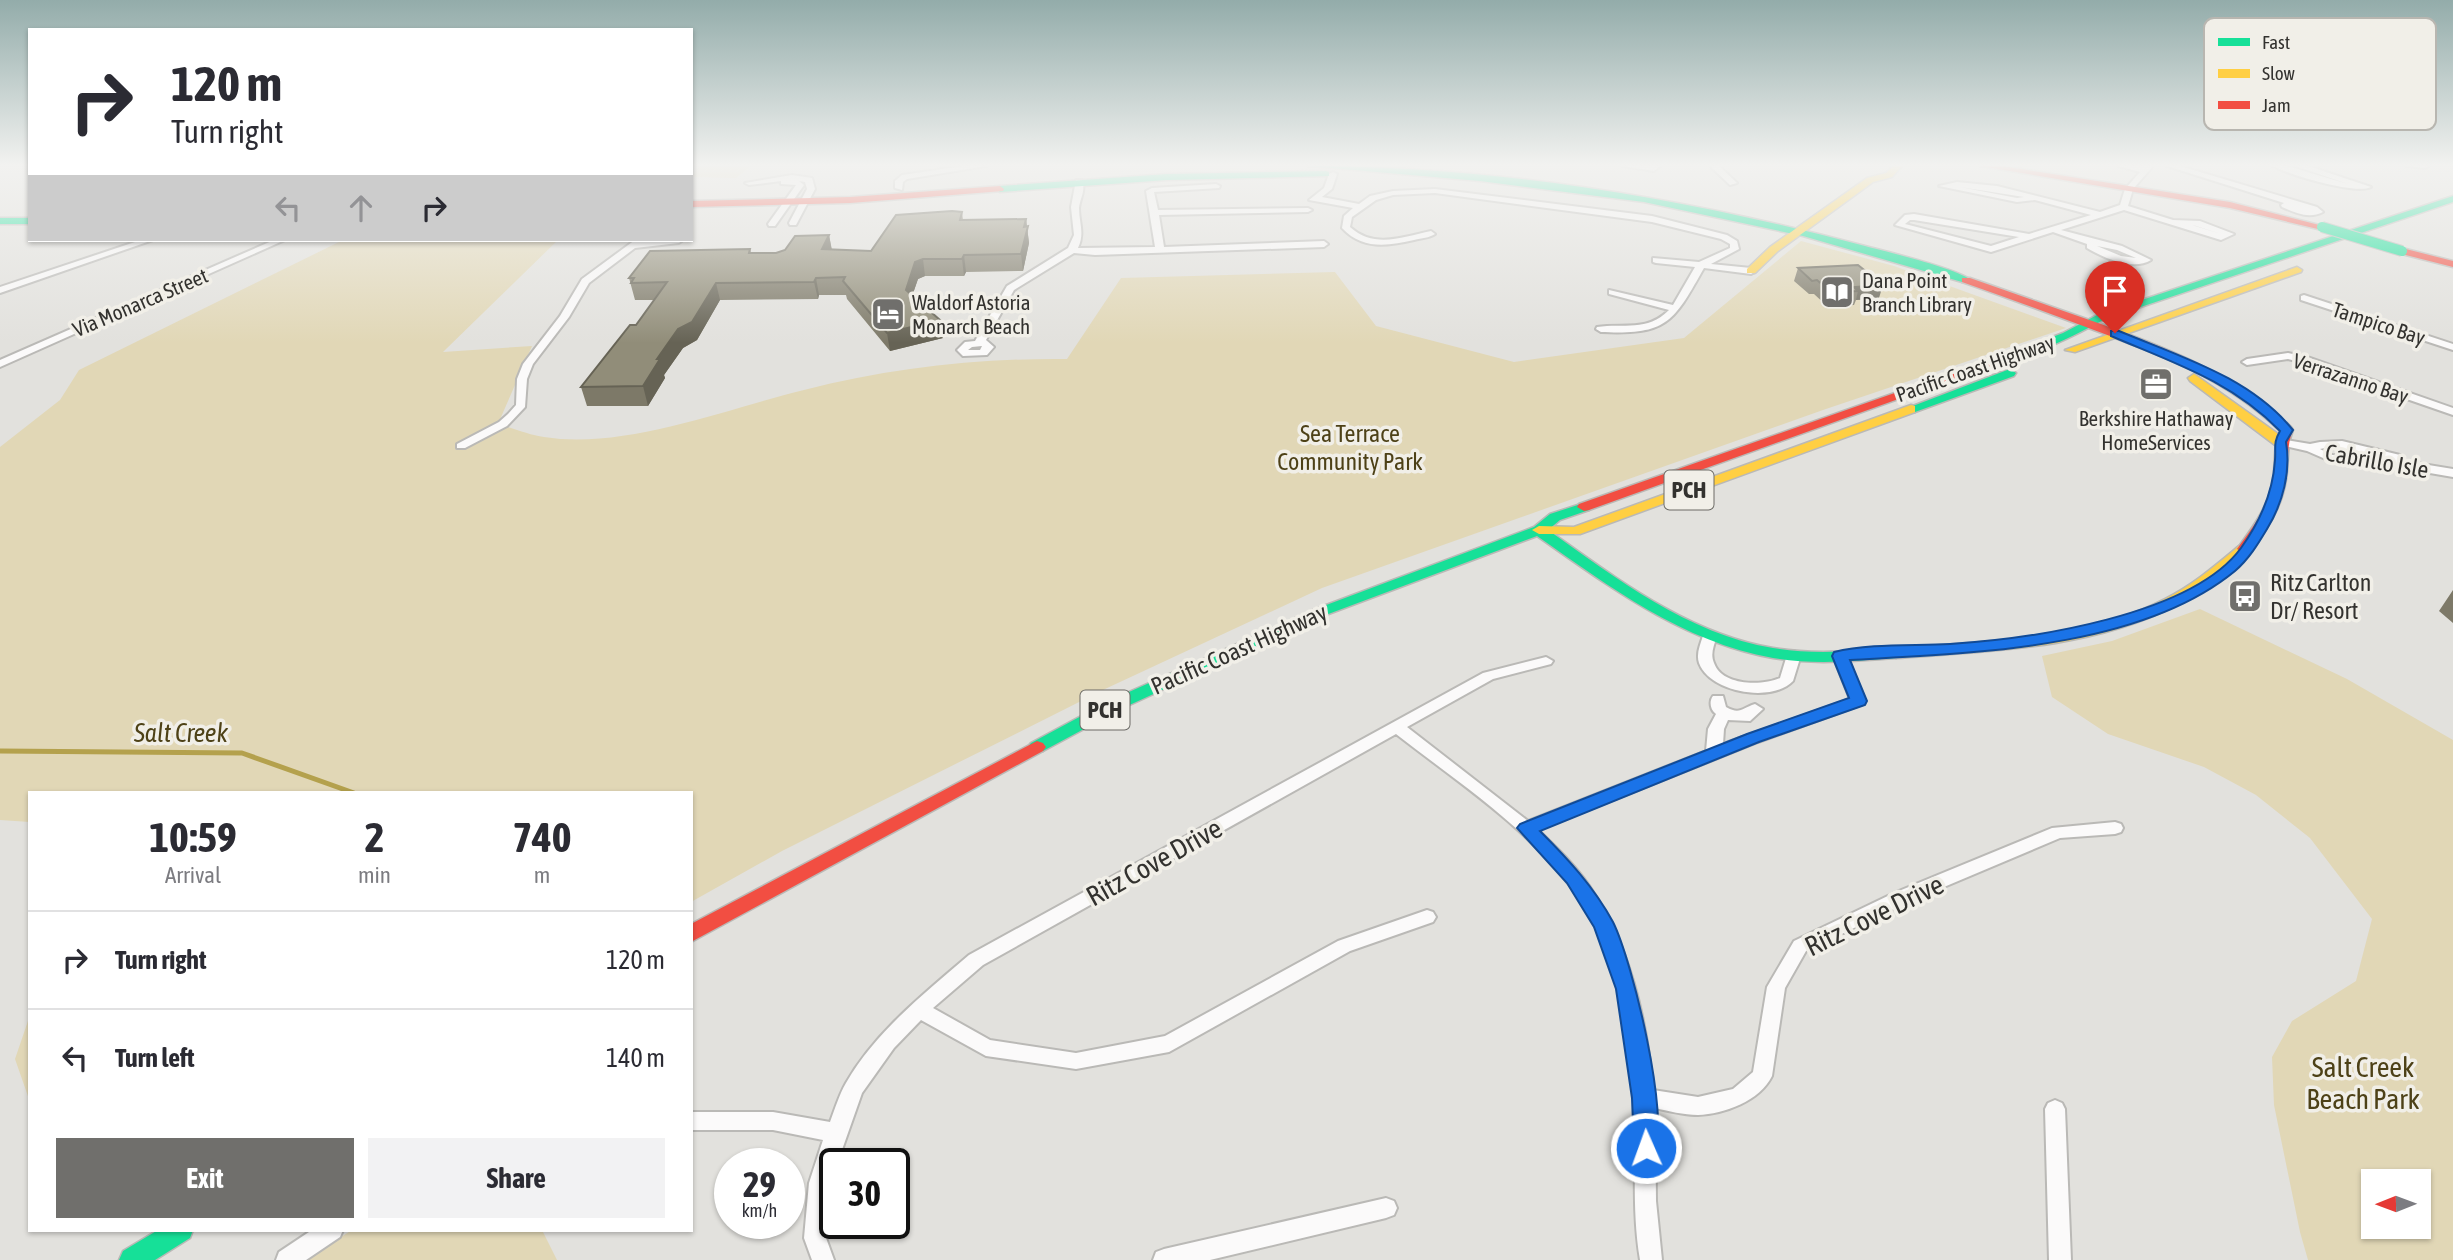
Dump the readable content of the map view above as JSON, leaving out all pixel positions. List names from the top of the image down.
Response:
{
  "streets": {
    "main road": ["Pacific Coast Highway", "PCH"],
    "street": [
      "Via Monarca Street",
      "Tampico Bay",
      "Verrazanno Bay",
      "Cabrillo Isle",
      "Ritz Cove Drive"
    ]
  },
  "water": ["Salt Creek"],
  "parks": ["Sea Terrace Community Park", "Salt Creek Beach Park"],
  "places": {
    "library": ["Dana Point Branch Library"],
    "hotel": ["Waldorf Astoria Monarch Beach"],
    "office": ["Berkshire Hathaway HomeServices"],
    "bus stop": ["Ritz Carlton Dr/ Resort"]
  },
  "legend": ["Fast", "Slow", "Jam"],
  "north": "left",
  "page": {
    "turn": ["120 m", "Turn right"],
    "eta": [
      "10:59",
      "Arrival",
      "2",
      "min",
      "740",
      "m"
    ],
    "list": [
      {
        "name": "Turn right",
        "value": "120 m"
      },
      {
        "name": "Turn left",
        "value": "140 m"
      }
    ],
    "buttons": ["Exit", "Share"],
    "speed": "29 km/h",
    "limit": "30"
  }
}
